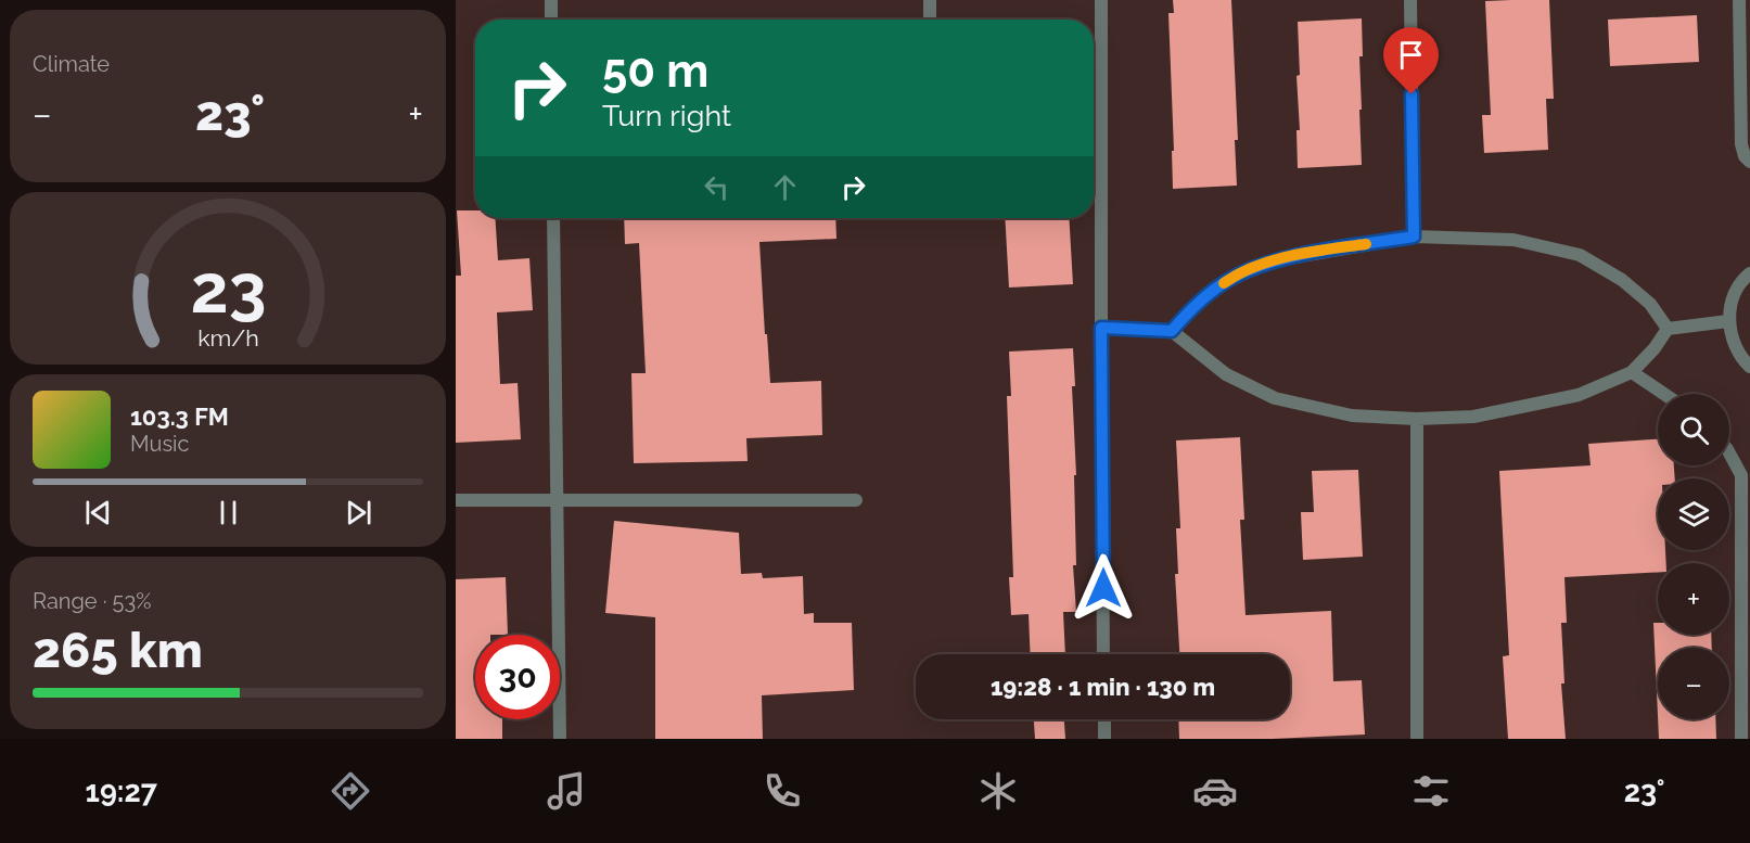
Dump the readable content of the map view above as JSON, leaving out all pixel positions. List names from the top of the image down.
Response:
{
  "page": {
    "tile": [
      "Climate",
      ["Range · 53%", "265 km"]
    ],
    "turn": ["50 m", "Turn right"],
    "heat": ["−", "23°", "+"],
    "song": ["103.3 FM", "Music"],
    "map_buttons": ["+", "−"],
    "limit": "30",
    "trip": "19:28 · 1 min · 130 m",
    "tabs": ["19:27", "23°"],
    "gauge": ["23", "km/h"]
  }
}
